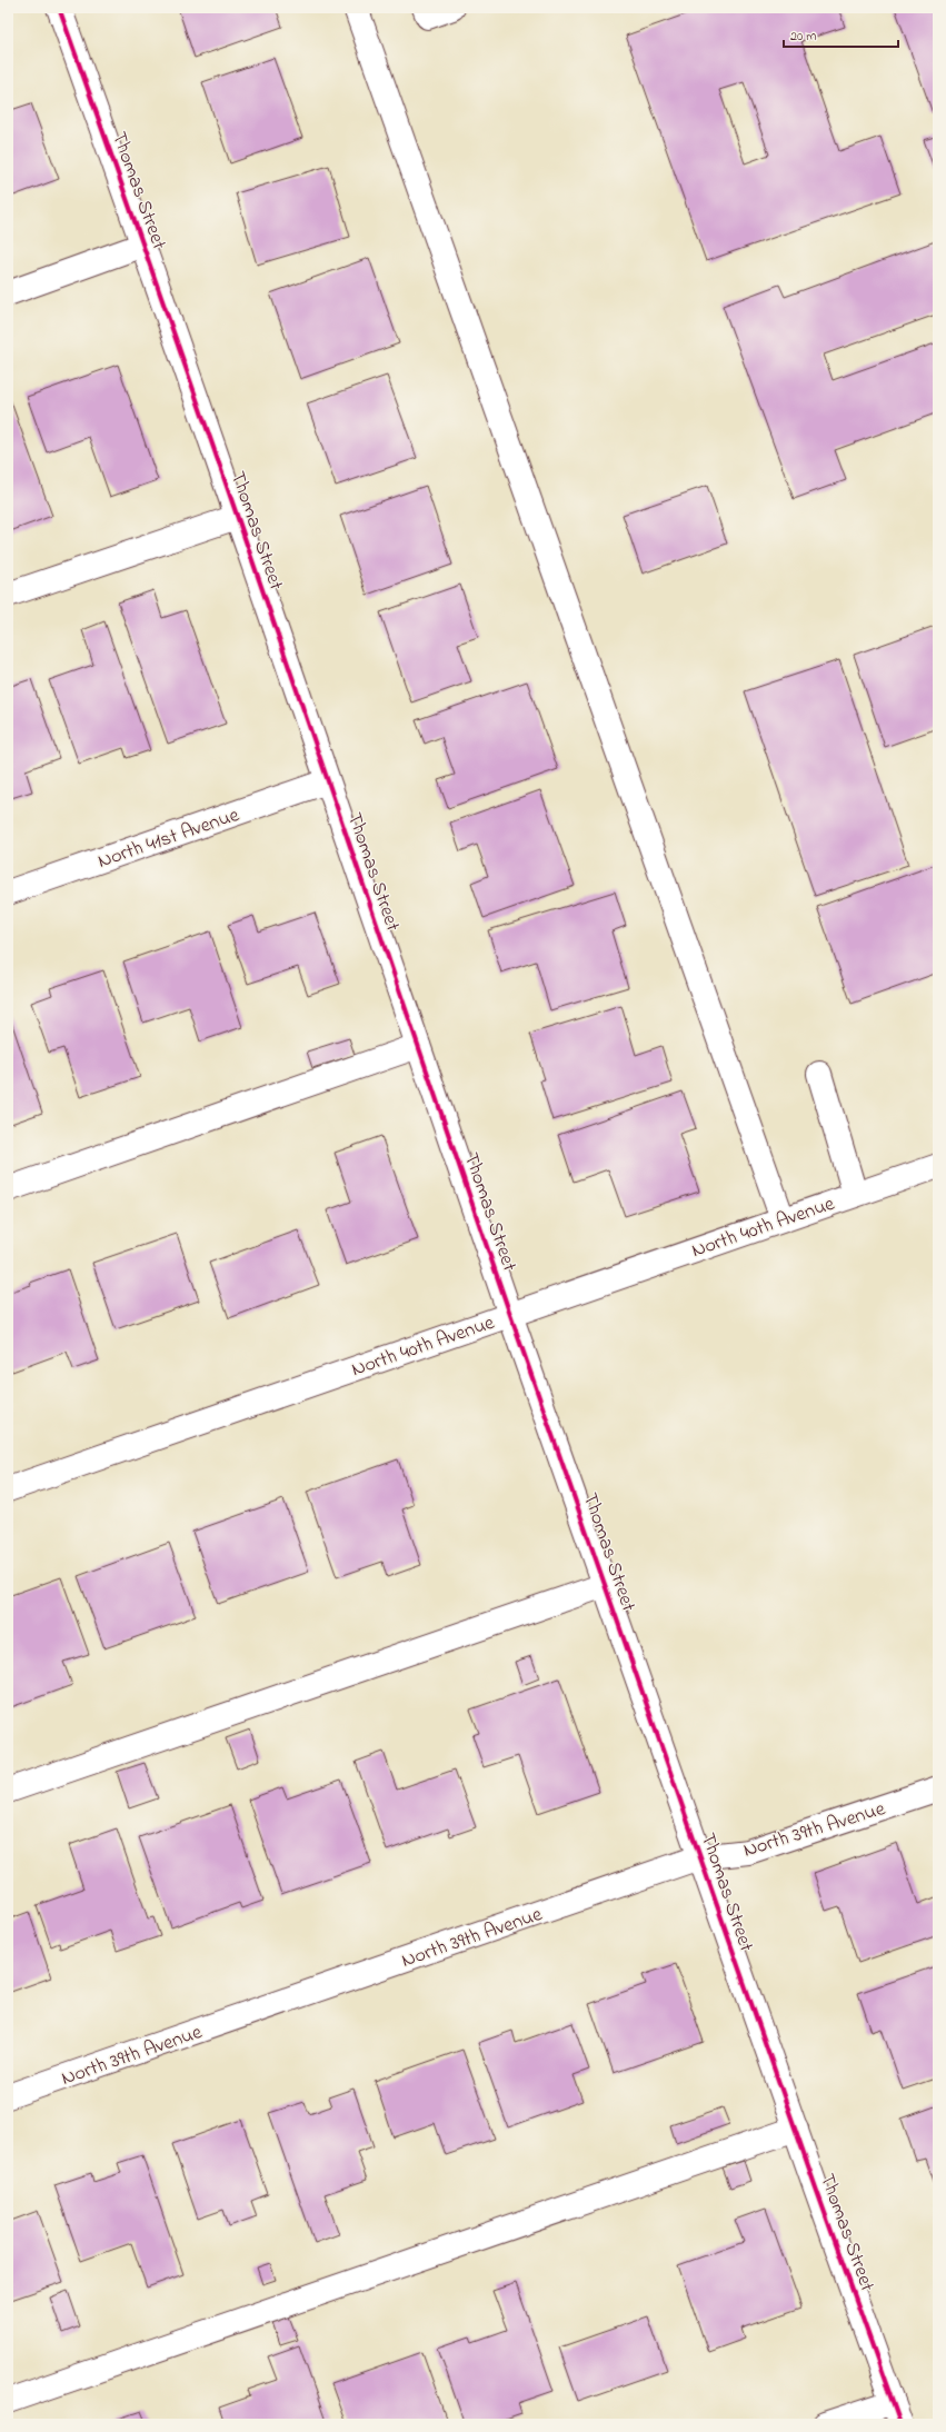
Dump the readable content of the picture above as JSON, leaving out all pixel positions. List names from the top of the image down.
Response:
{
  "streets": {
    "street": [
      "Thomas Street",
      "North 41st Avenue",
      "North 40th Avenue",
      "North 39th Avenue"
    ]
  },
  "crossings": [
    ["Thomas Street", "North 41st Avenue"],
    ["Thomas Street", "North 40th Avenue"],
    ["Thomas Street", "North 39th Avenue"]
  ],
  "scale_bar": "20 m"
}
